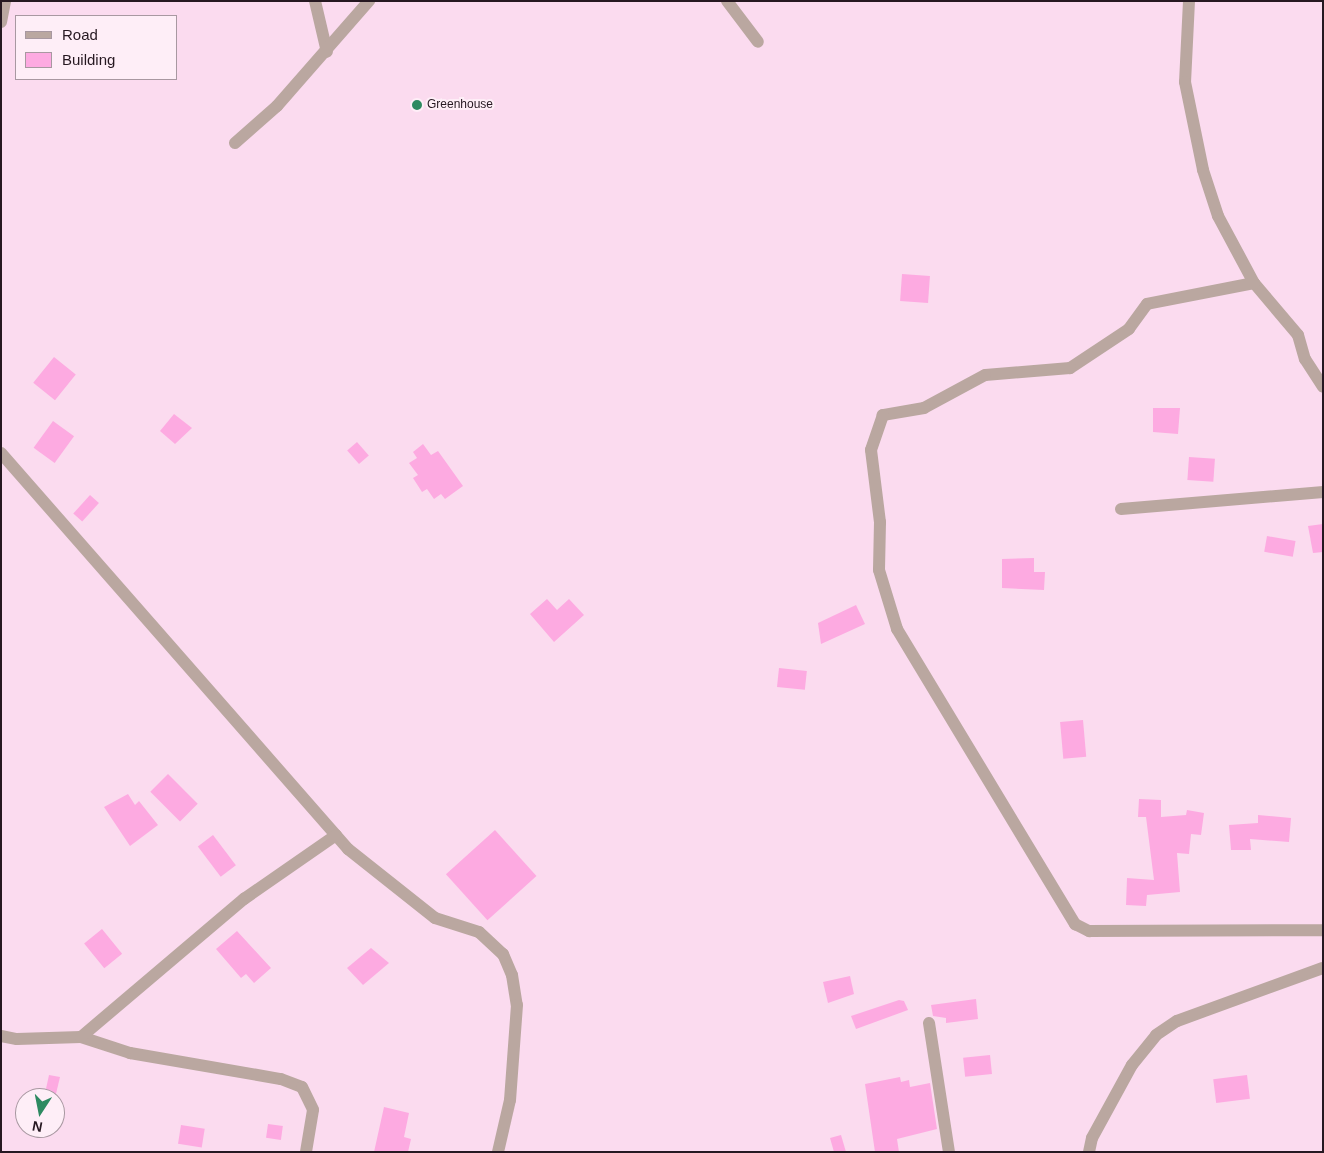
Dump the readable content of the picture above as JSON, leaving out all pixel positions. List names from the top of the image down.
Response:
{
  "places": ["Greenhouse"],
  "legend": ["Road", "Building"],
  "north": "bottom"
}
